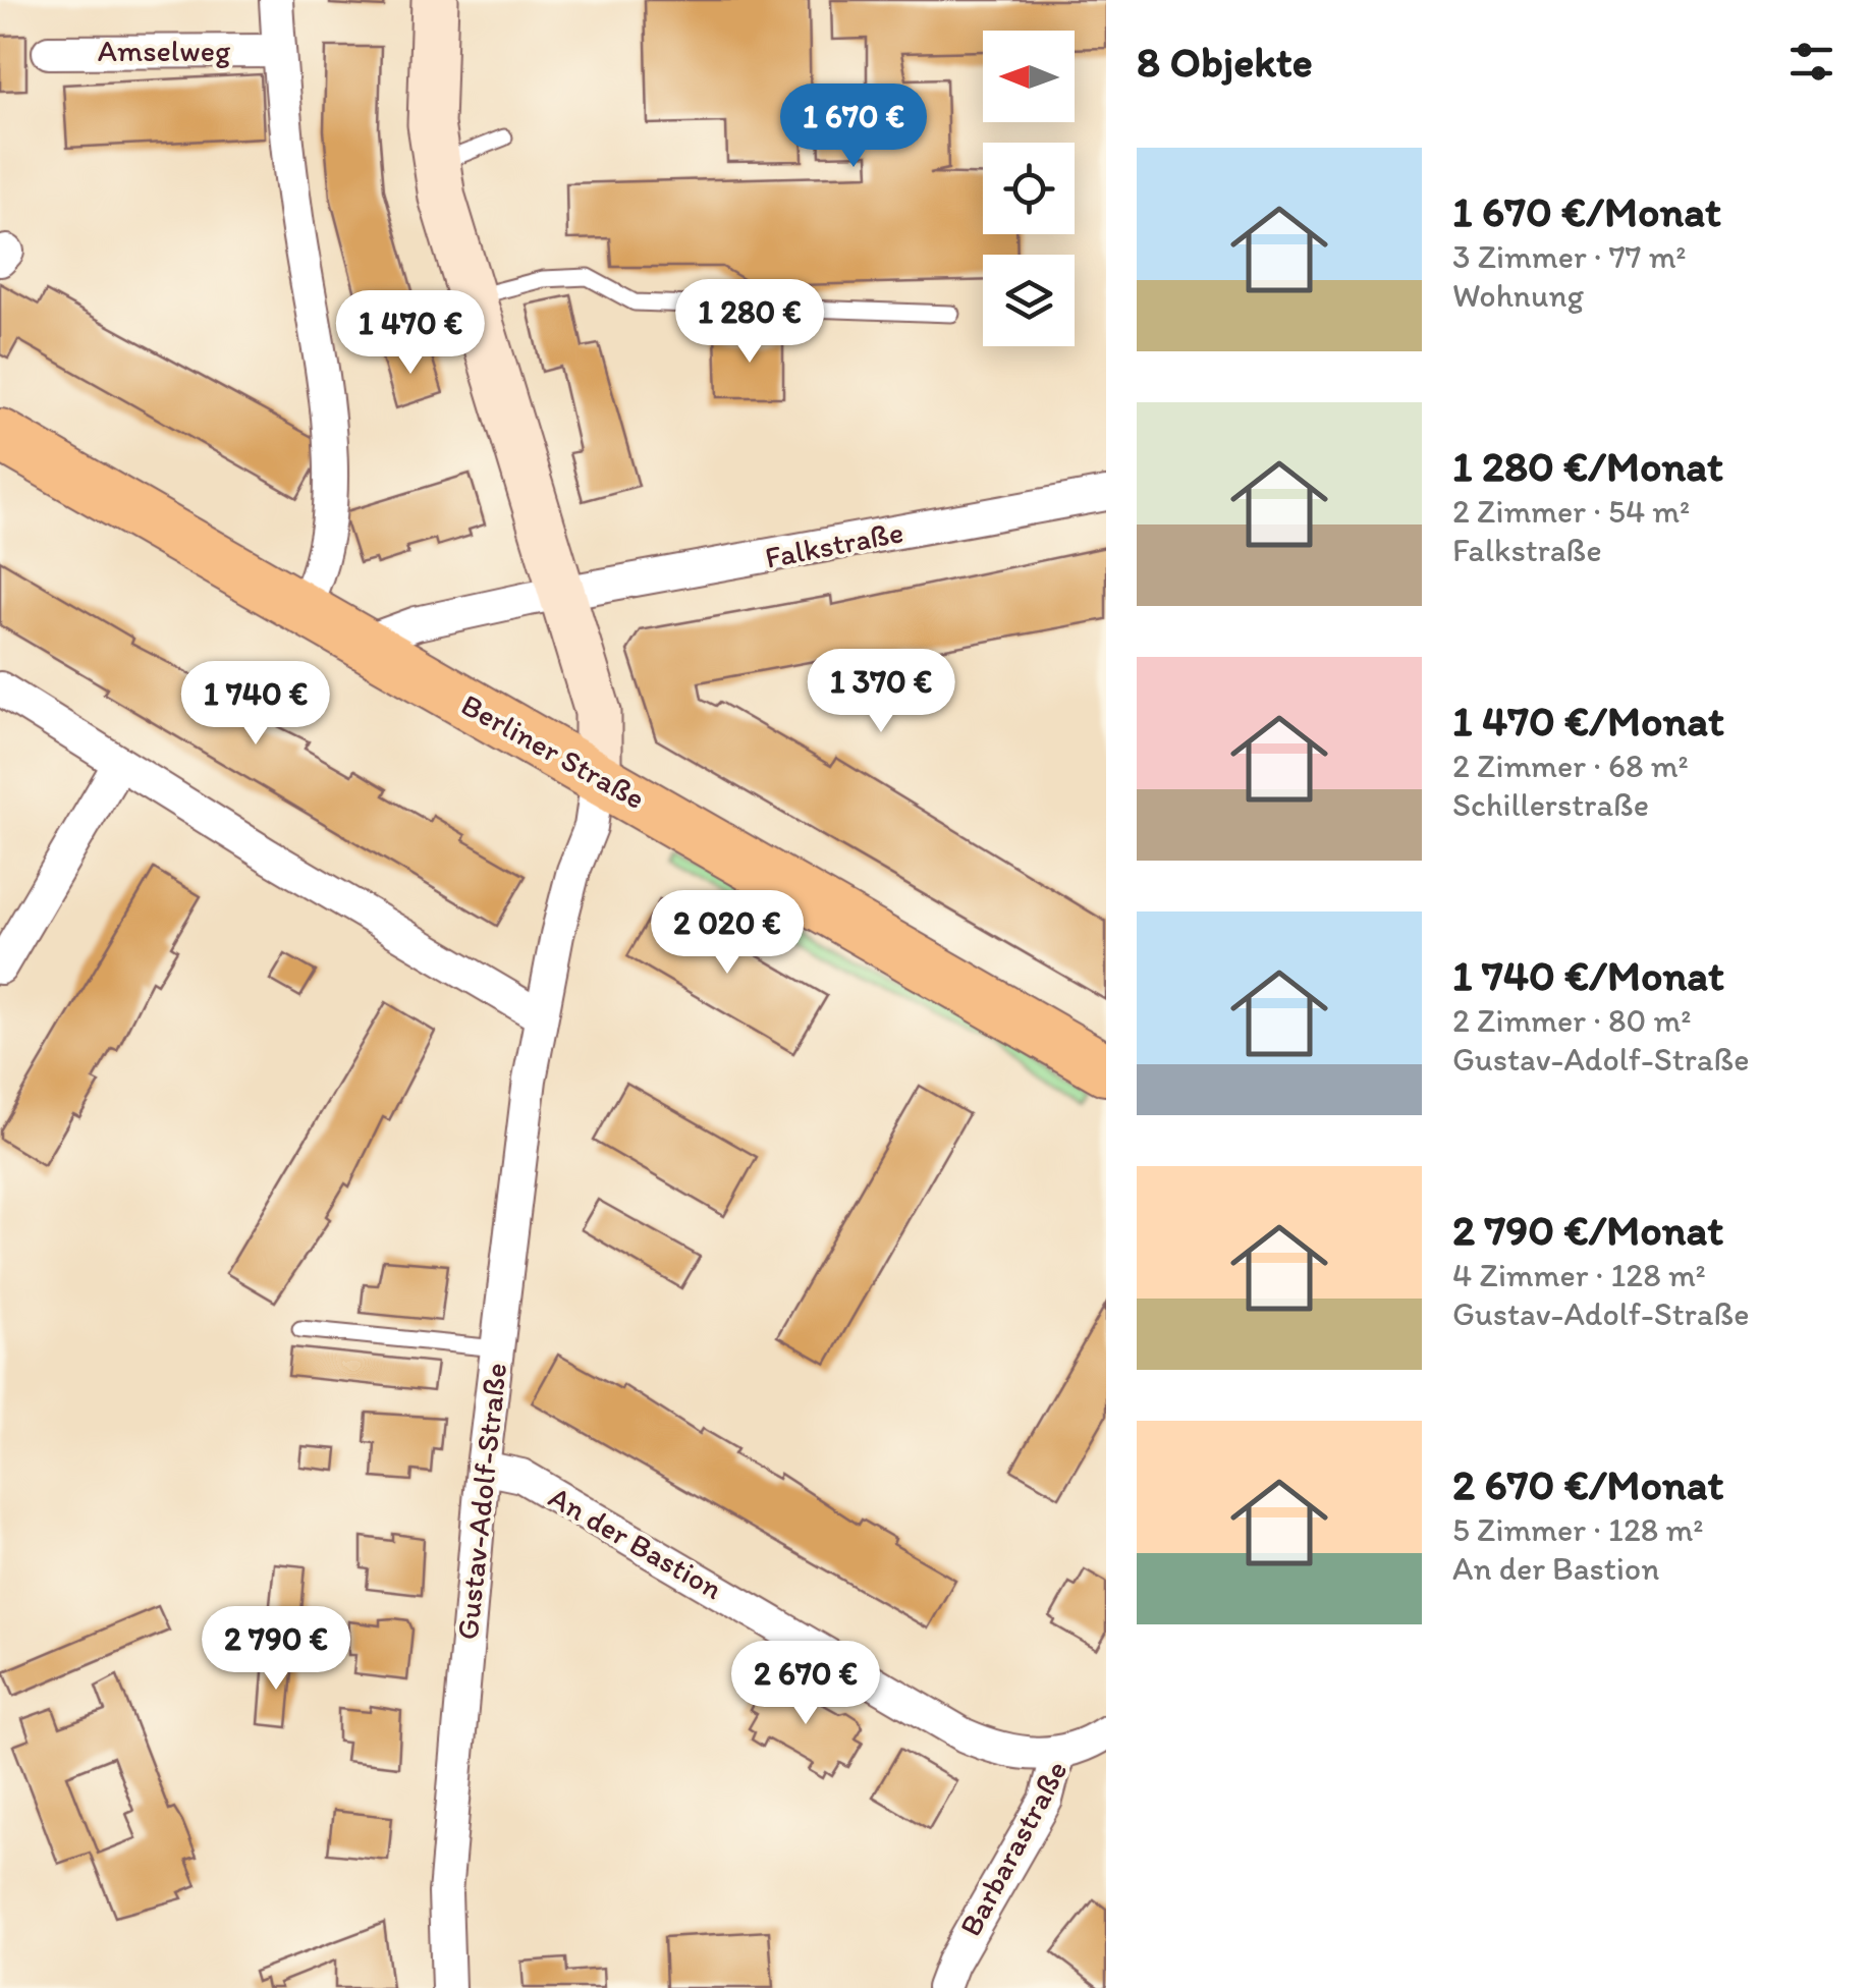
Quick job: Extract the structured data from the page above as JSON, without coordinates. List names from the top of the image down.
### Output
{
  "streets": {
    "main road": ["Berliner Straße"],
    "street": [
      "Amselweg",
      "Falkstraße",
      "Gustav-Adolf-Straße",
      "An der Bastion",
      "Barbarastraße"
    ]
  },
  "crossings": [
    ["Falkstraße", "Berliner Straße"],
    ["Berliner Straße", "Gustav-Adolf-Straße"],
    ["Gustav-Adolf-Straße", "An der Bastion"],
    ["An der Bastion", "Barbarastraße"]
  ],
  "north": "left",
  "page": {
    "heading": "8 Objekte",
    "price": [
      "1 670 €",
      "1 280 €",
      "1 470 €",
      "1 370 €",
      "1 740 €",
      "2 020 €",
      "2 790 €",
      "2 670 €"
    ],
    "list": [
      {
        "name": "1 670 €/Monat",
        "note": "3 Zimmer · 77 m² · Wohnung"
      },
      {
        "name": "1 280 €/Monat",
        "note": "2 Zimmer · 54 m² · Falkstraße"
      },
      {
        "name": "1 470 €/Monat",
        "note": "2 Zimmer · 68 m² · Schillerstraße"
      },
      {
        "name": "1 740 €/Monat",
        "note": "2 Zimmer · 80 m² · Gustav-Adolf-Straße"
      },
      {
        "name": "2 790 €/Monat",
        "note": "4 Zimmer · 128 m² · Gustav-Adolf-Straße"
      },
      {
        "name": "2 670 €/Monat",
        "note": "5 Zimmer · 128 m² · An der Bastion"
      }
    ]
  }
}
